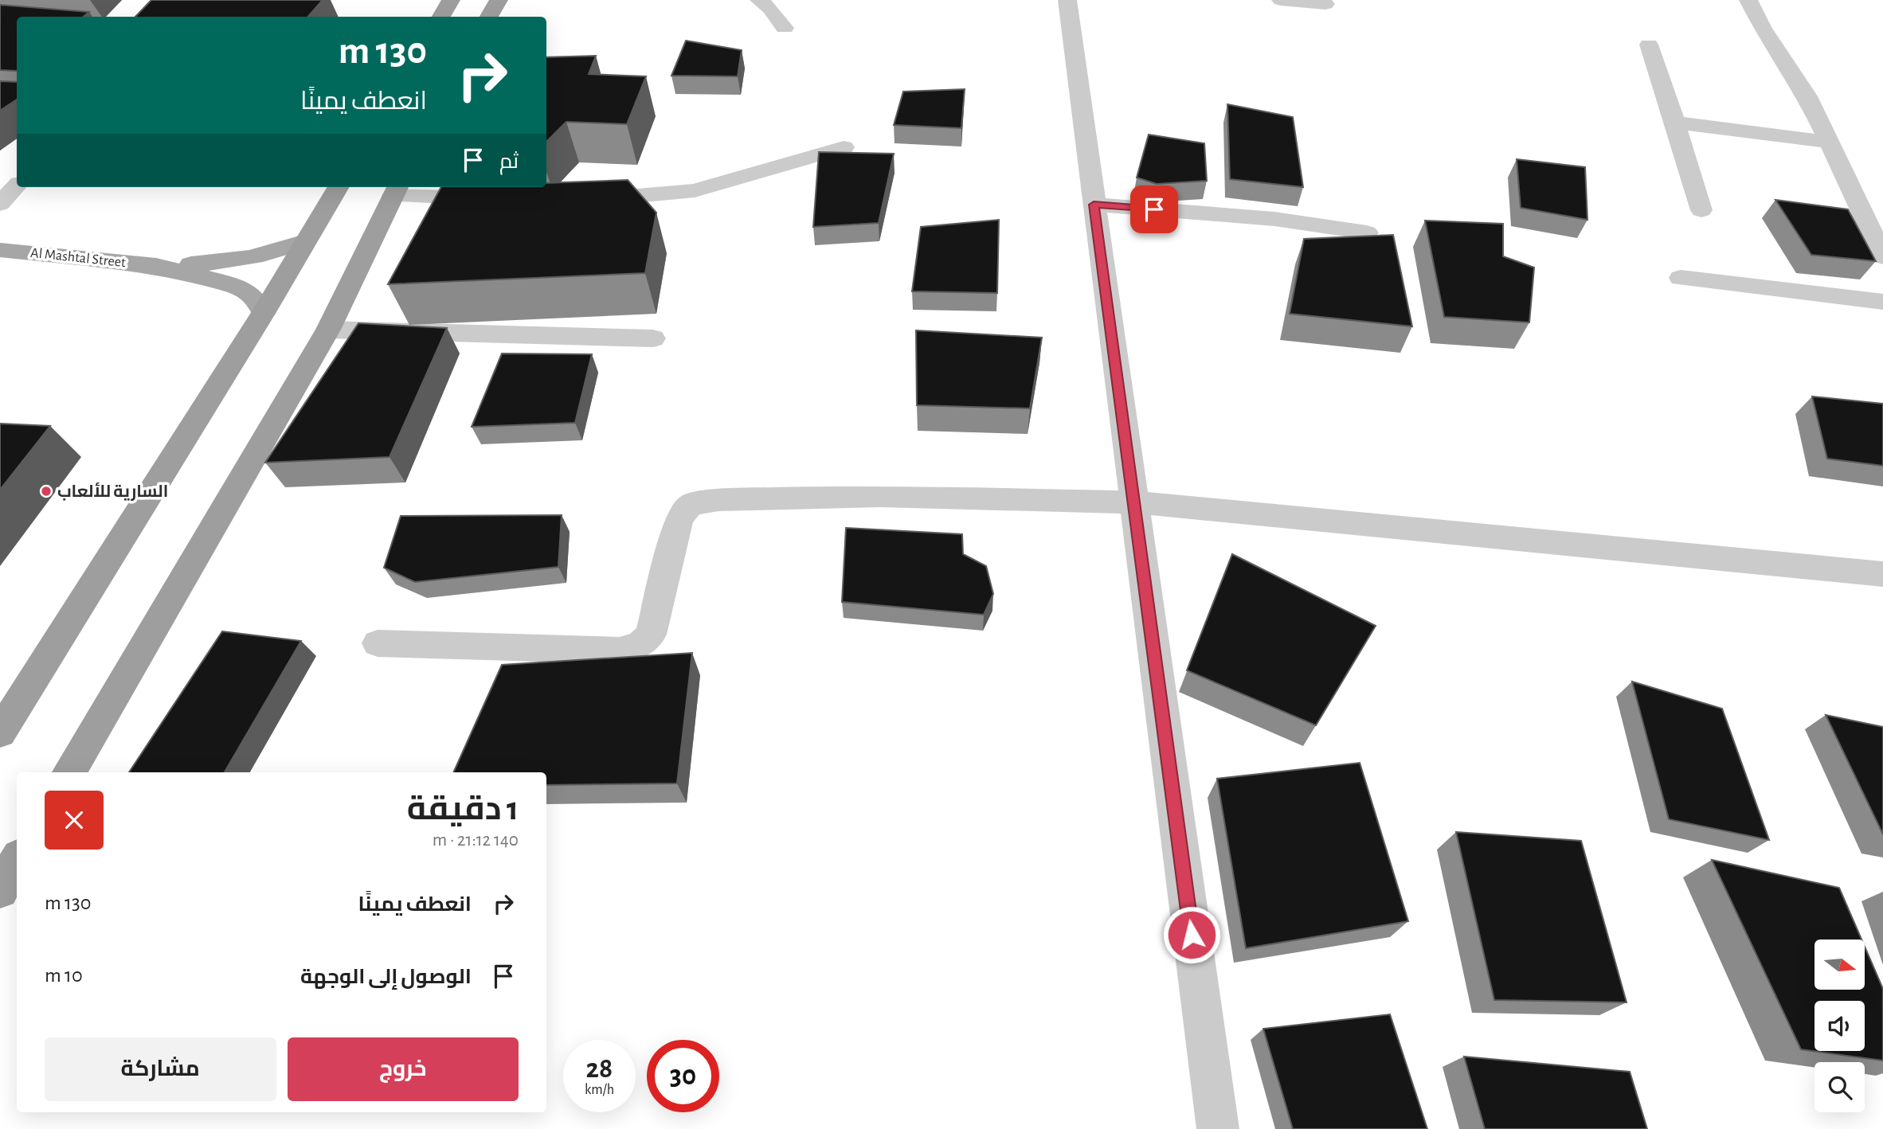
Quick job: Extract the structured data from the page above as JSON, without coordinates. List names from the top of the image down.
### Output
{
  "streets": {
    "main road": ["Al Mashtal Street"]
  },
  "places": ["السارية للألعاب"],
  "north": "right",
  "page": {
    "turn": ["130 m", "انعطف يمينًا"],
    "then": "ثم",
    "heading": ["1 دقيقة", "140 m · 21:12"],
    "list": [
      {
        "name": "انعطف يمينًا",
        "value": "130 m"
      },
      {
        "name": "الوصول إلى الوجهة",
        "value": "10 m"
      }
    ],
    "buttons": ["خروج", "مشاركة"],
    "speed": "28 km/h",
    "limit": "30"
  }
}
